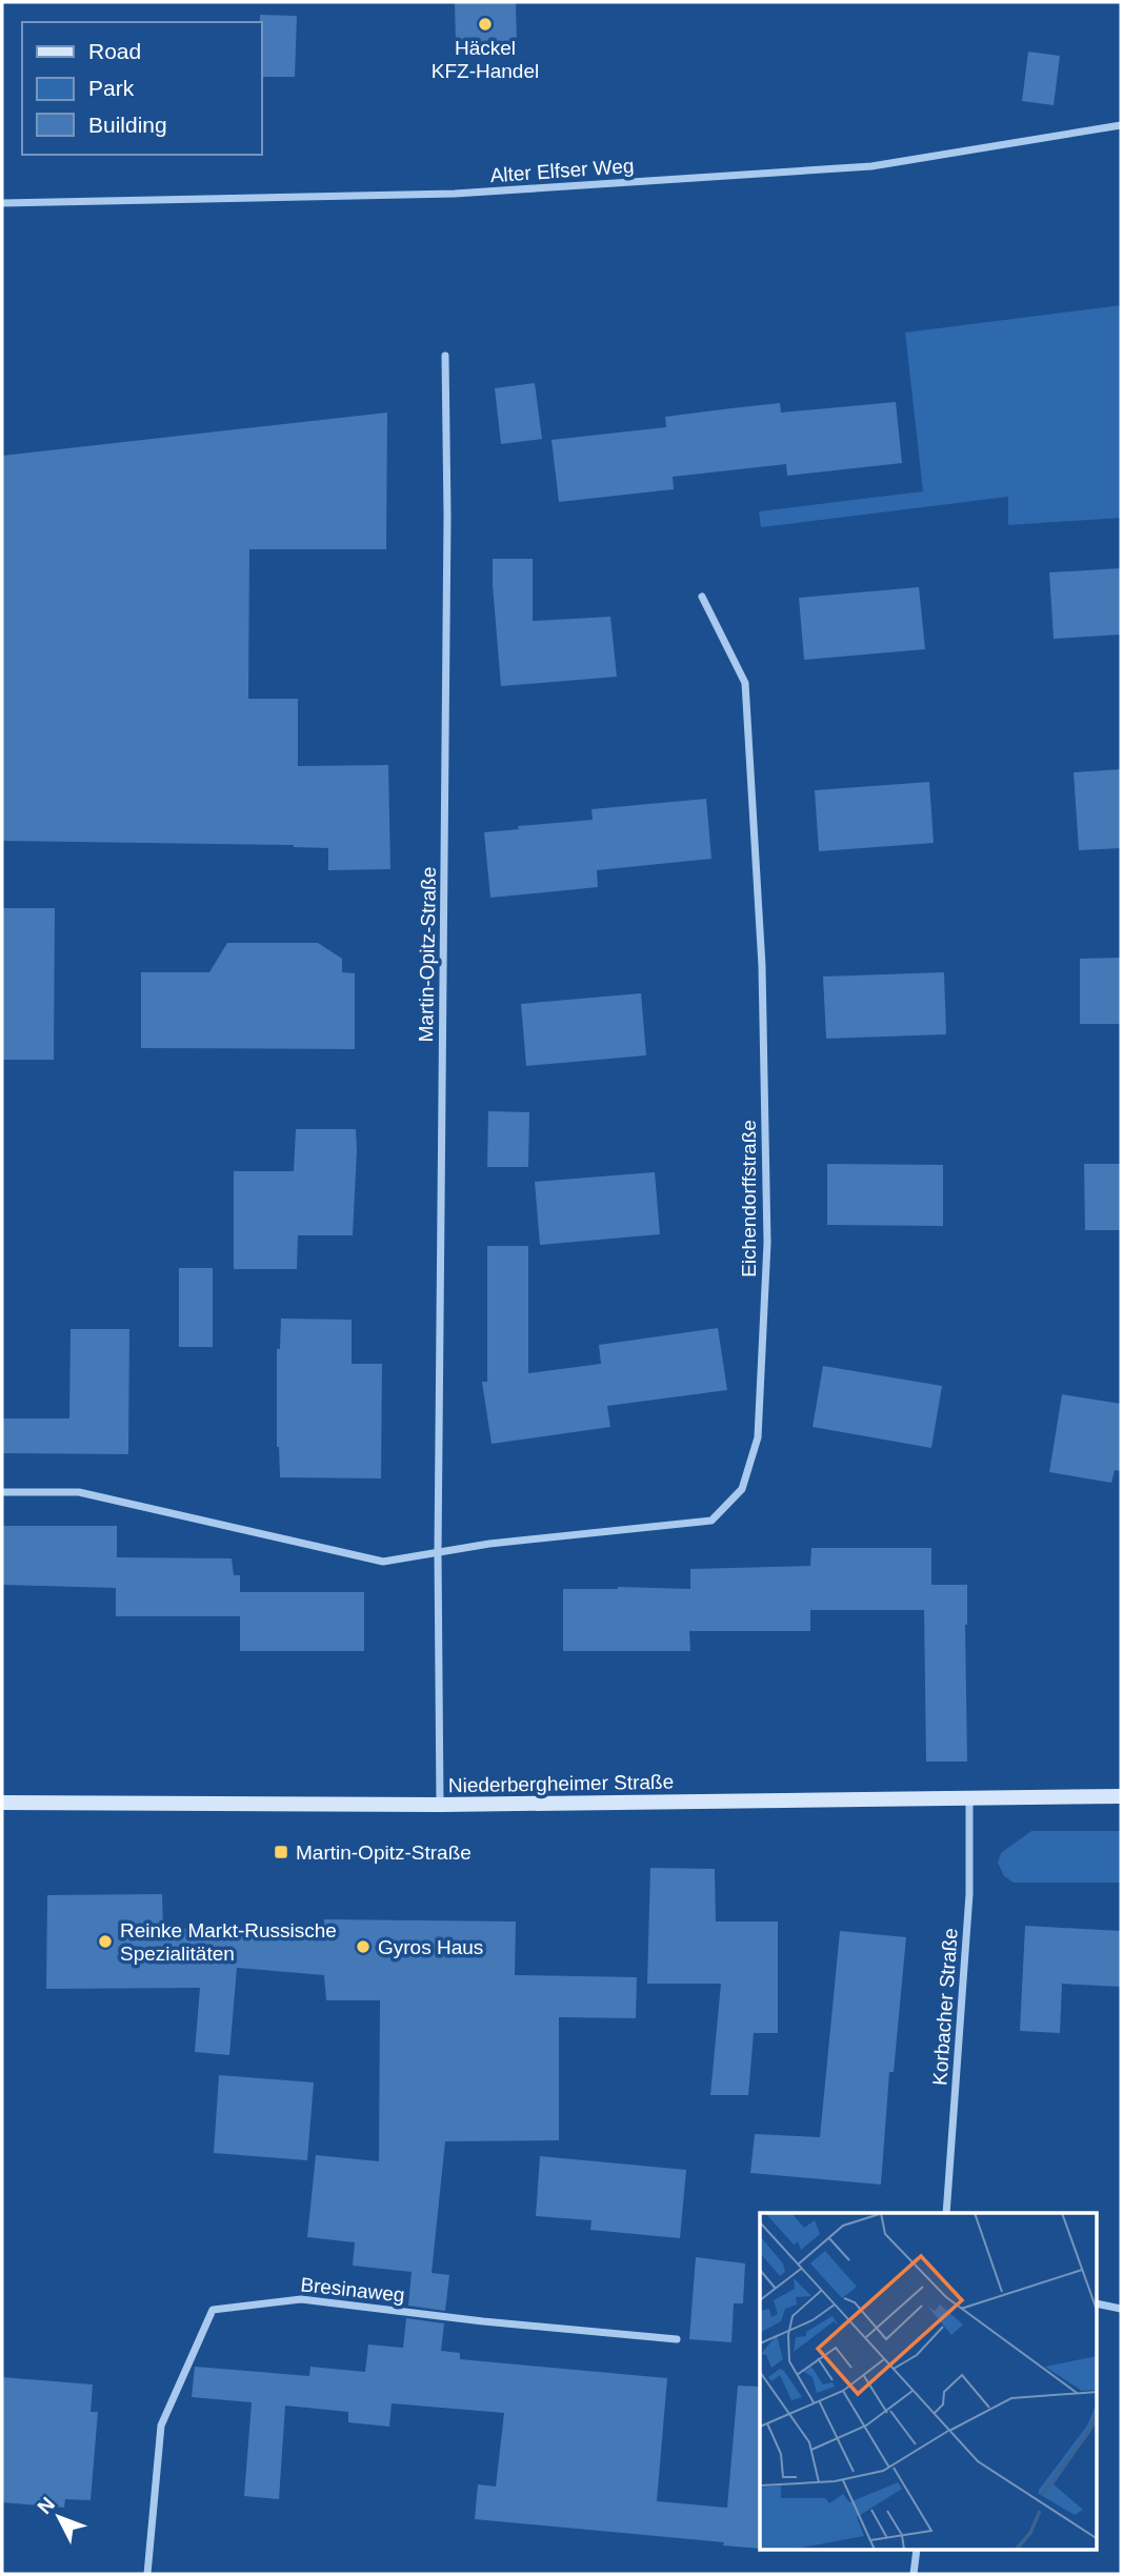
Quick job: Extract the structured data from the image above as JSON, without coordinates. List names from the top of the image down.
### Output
{
  "streets": {
    "main road": ["Niederbergheimer Straße"],
    "street": [
      "Alter Elfser Weg",
      "Martin-Opitz-Straße",
      "Eichendorffstraße",
      "Korbacher Straße",
      "Bresinaweg"
    ]
  },
  "crossings": [
    ["Martin-Opitz-Straße", "Eichendorffstraße"],
    ["Martin-Opitz-Straße", "Niederbergheimer Straße"],
    ["Niederbergheimer Straße", "Korbacher Straße"]
  ],
  "places": {
    "other": ["Häckel KFZ-Handel", "Reinke Markt-Russische Spezialitäten", "Gyros Haus"],
    "transit": ["Martin-Opitz-Straße"]
  },
  "legend": ["Road", "Park", "Building"],
  "north": "top left"
}
